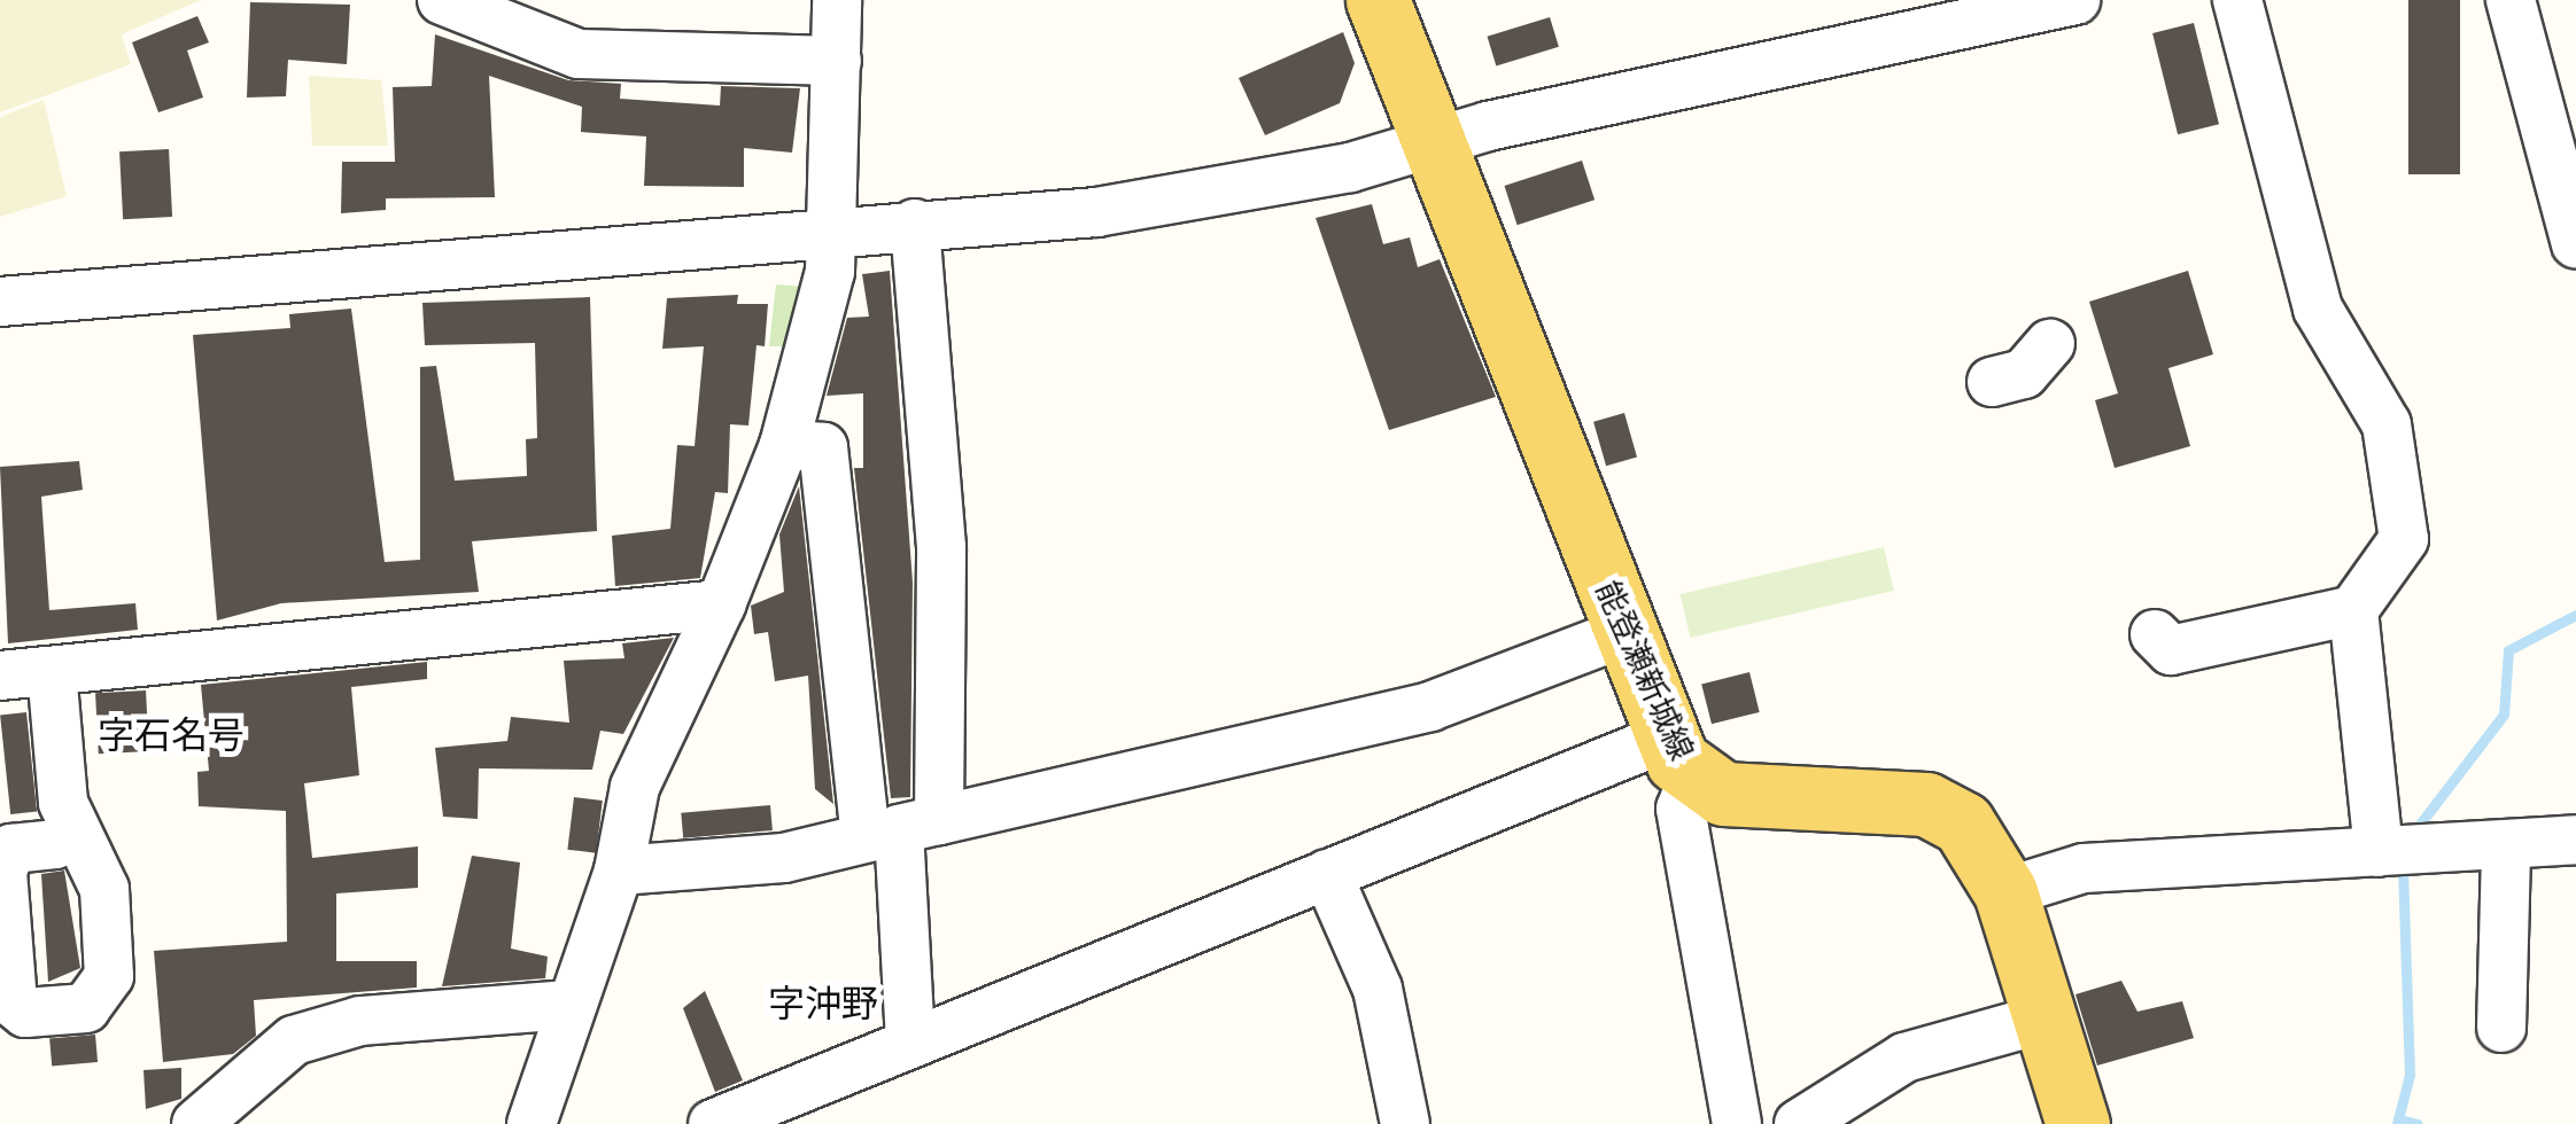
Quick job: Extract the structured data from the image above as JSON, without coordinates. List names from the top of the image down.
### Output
{
  "streets": {
    "main road": ["能登瀬新城線"]
  },
  "districts": ["字石名号", "字沖野"]
}
